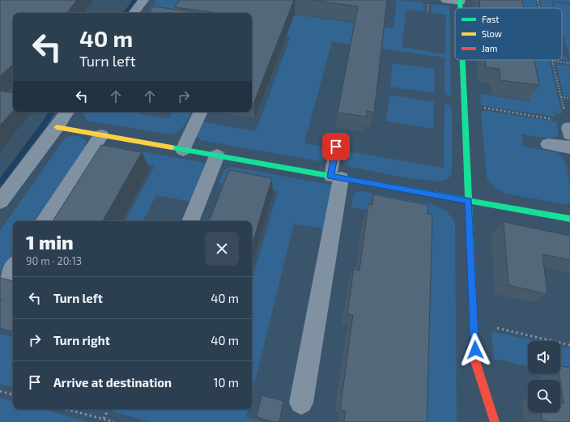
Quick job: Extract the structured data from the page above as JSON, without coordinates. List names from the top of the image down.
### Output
{
  "legend": ["Fast", "Slow", "Jam"],
  "page": {
    "turn": ["40 m", "Turn left"],
    "heading": ["1 min", "90 m · 20:13"],
    "list": [
      {
        "name": "Turn left",
        "value": "40 m"
      },
      {
        "name": "Turn right",
        "value": "40 m"
      },
      {
        "name": "Arrive at destination",
        "value": "10 m"
      }
    ]
  }
}
